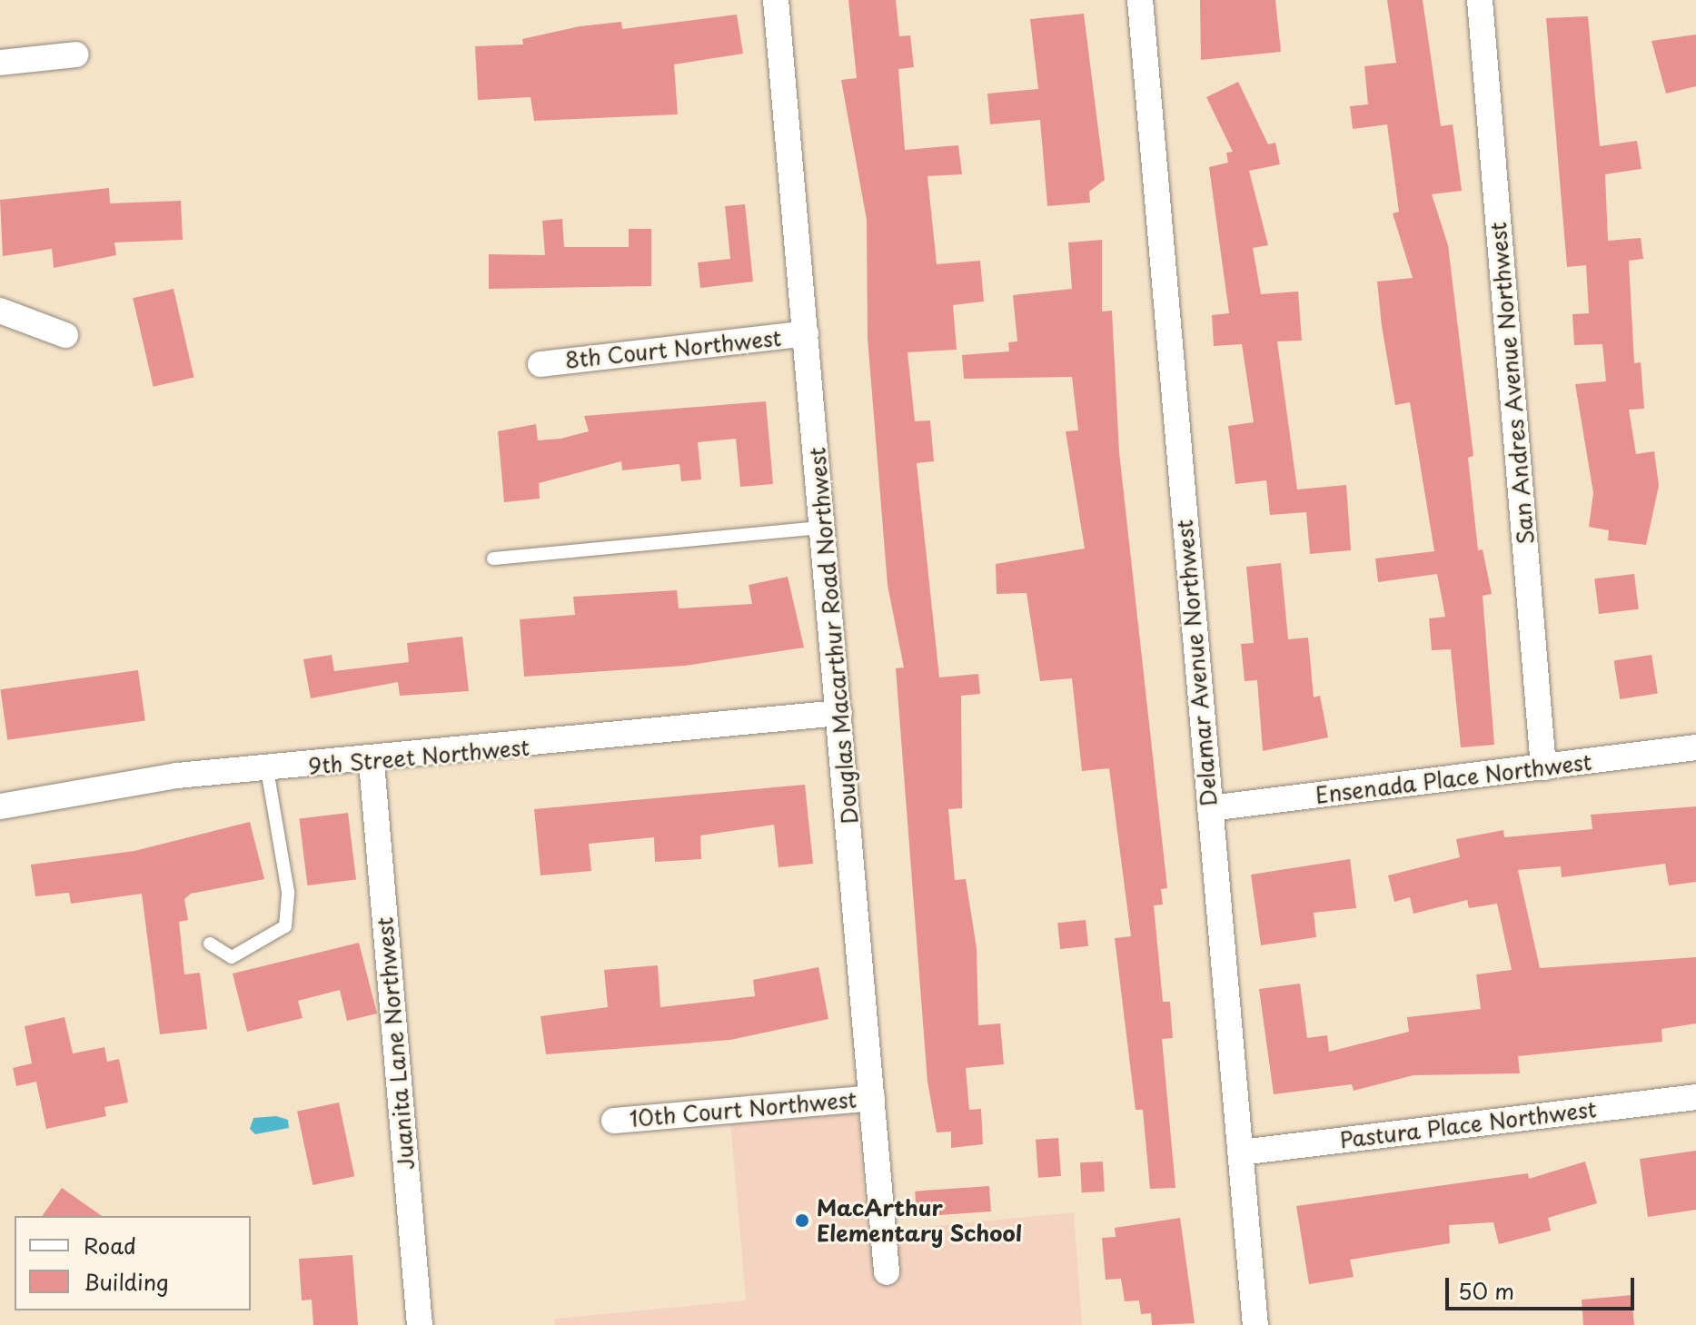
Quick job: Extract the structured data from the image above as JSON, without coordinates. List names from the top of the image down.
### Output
{
  "streets": {
    "street": [
      "8th Court Northwest",
      "San Andres Avenue Northwest",
      "Douglas Macarthur Road Northwest",
      "Delamar Avenue Northwest",
      "9th Street Northwest",
      "Ensenada Place Northwest",
      "Juanita Lane Northwest",
      "10th Court Northwest",
      "Pastura Place Northwest"
    ]
  },
  "crossings": [
    ["8th Court Northwest", "Douglas Macarthur Road Northwest"],
    ["San Andres Avenue Northwest", "Ensenada Place Northwest"],
    ["Douglas Macarthur Road Northwest", "9th Street Northwest"],
    ["Douglas Macarthur Road Northwest", "10th Court Northwest"],
    ["Delamar Avenue Northwest", "Ensenada Place Northwest"],
    ["Delamar Avenue Northwest", "Pastura Place Northwest"],
    ["9th Street Northwest", "Juanita Lane Northwest"]
  ],
  "places": ["MacArthur Elementary School"],
  "legend": ["Road", "Building"],
  "scale_bar": "50 m"
}
